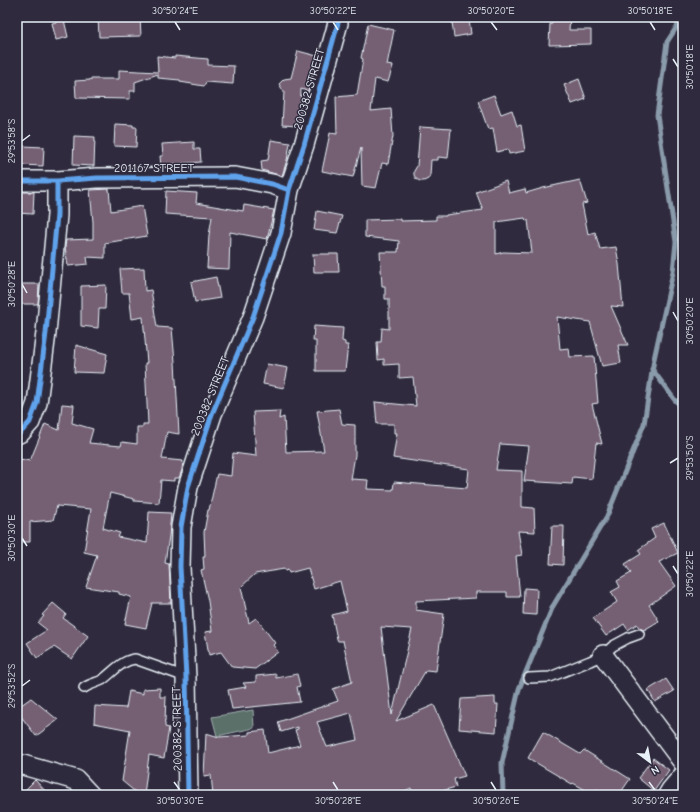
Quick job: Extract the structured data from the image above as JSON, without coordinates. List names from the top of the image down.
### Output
{
  "streets": {
    "street": ["200382 STREET", "201167 STREET"]
  },
  "crossings": [
    ["200382 STREET", "201167 STREET"]
  ],
  "north": "bottom right",
  "coordinates": [
    "30°50'24\"E",
    "30°50'22\"E",
    "30°50'20\"E",
    "30°50'18\"E",
    "29°53'58\"S",
    "30°50'28\"E",
    "29°53'50\"S",
    "30°50'30\"E",
    "29°53'52\"S",
    "30°50'26\"E"
  ]
}
